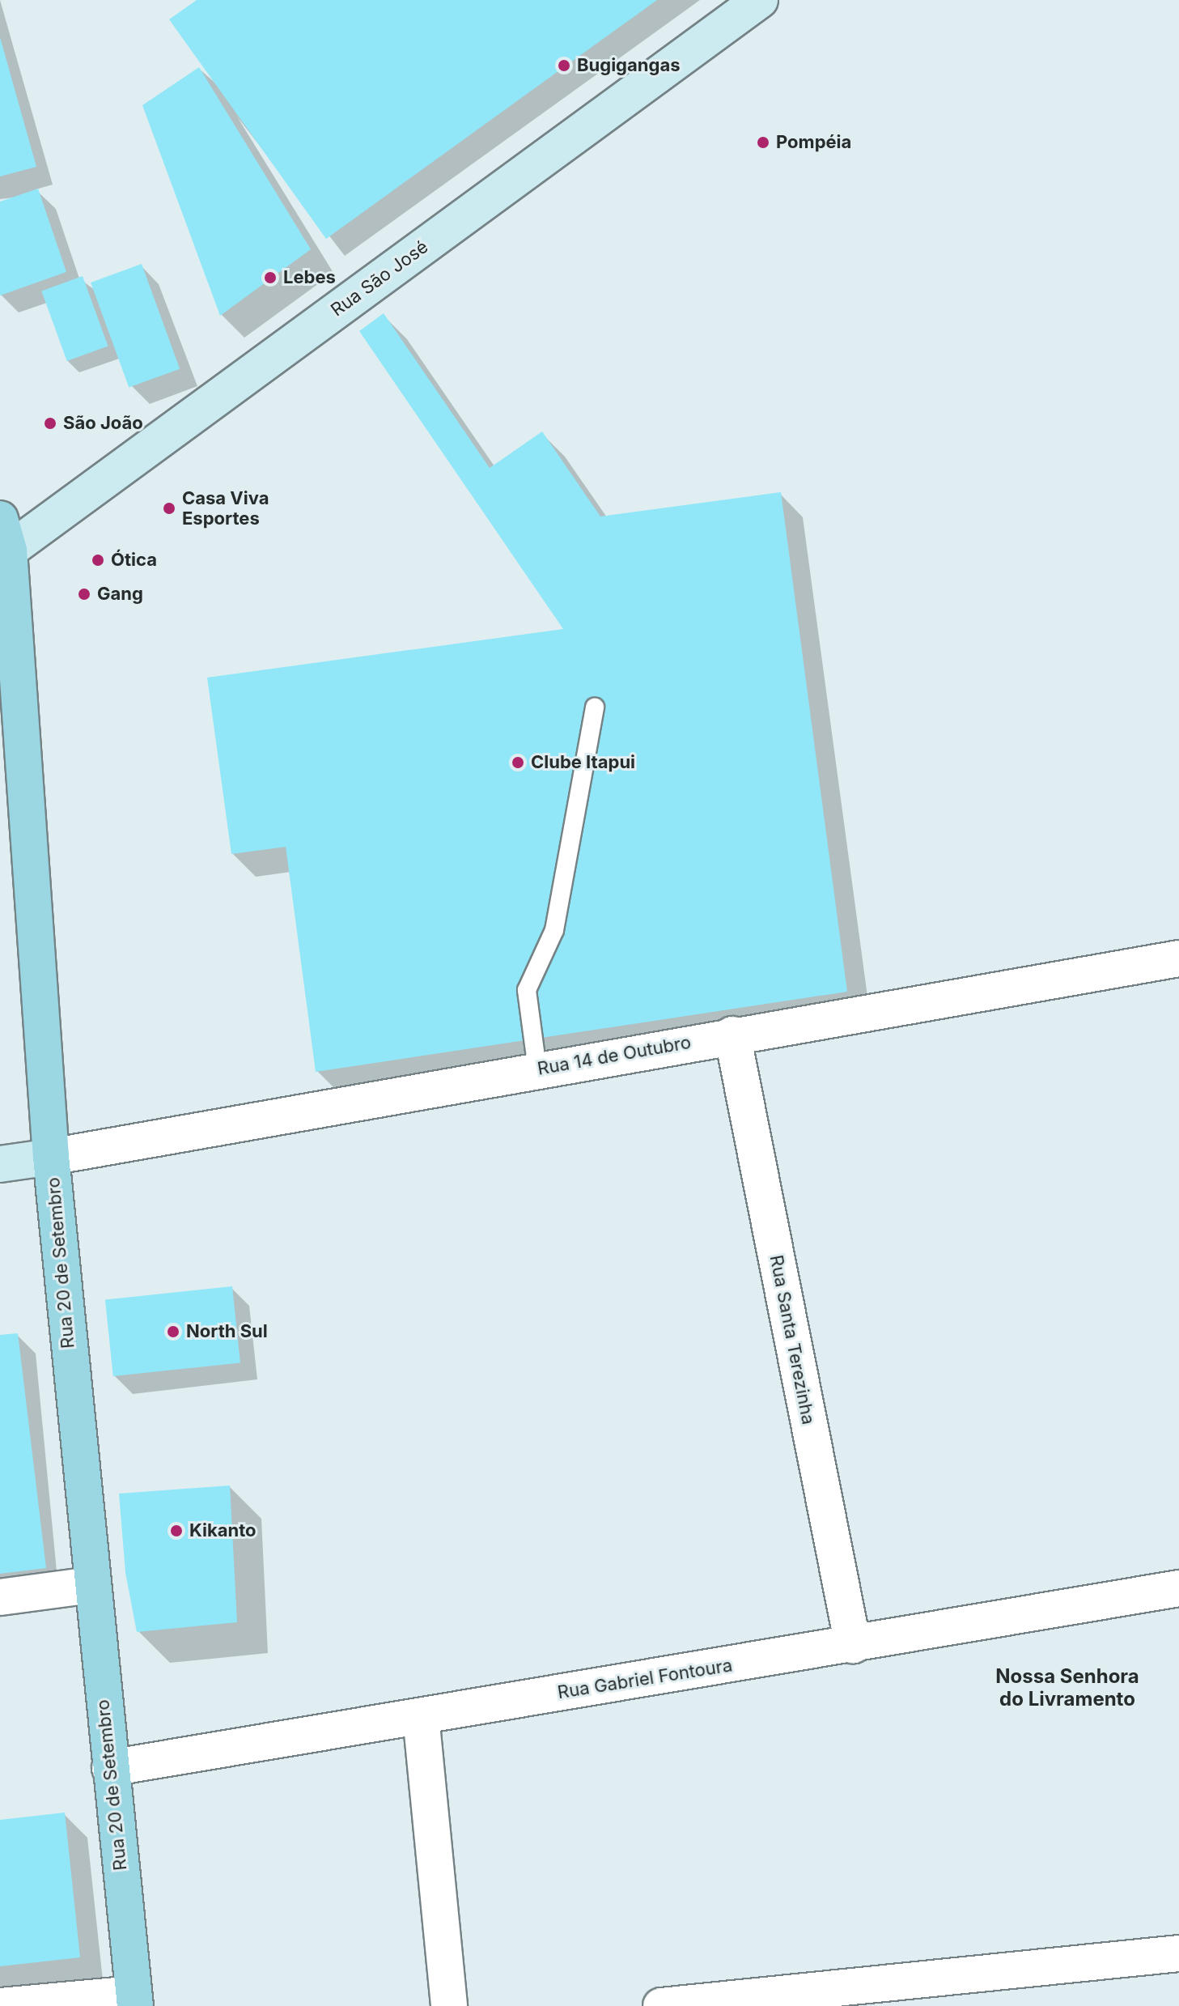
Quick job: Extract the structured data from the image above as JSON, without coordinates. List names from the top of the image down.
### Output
{
  "streets": {
    "main road": ["Rua 20 de Setembro"],
    "street": [
      "Rua São José",
      "Rua 14 de Outubro",
      "Rua Santa Terezinha",
      "Rua Gabriel Fontoura"
    ]
  },
  "crossings": [
    ["Rua São José", "Rua 20 de Setembro"],
    ["Rua 14 de Outubro", "Rua 20 de Setembro"],
    ["Rua 14 de Outubro", "Rua Santa Terezinha"],
    ["Rua 20 de Setembro", "Rua Gabriel Fontoura"],
    ["Rua Santa Terezinha", "Rua Gabriel Fontoura"]
  ],
  "districts": ["Nossa Senhora do Livramento"],
  "places": [
    "Bugigangas",
    "Pompéia",
    "Lebes",
    "São João",
    "Casa Viva Esportes",
    "Ótica",
    "Gang",
    "Clube Itapui",
    "North Sul",
    "Kikanto"
  ]
}
